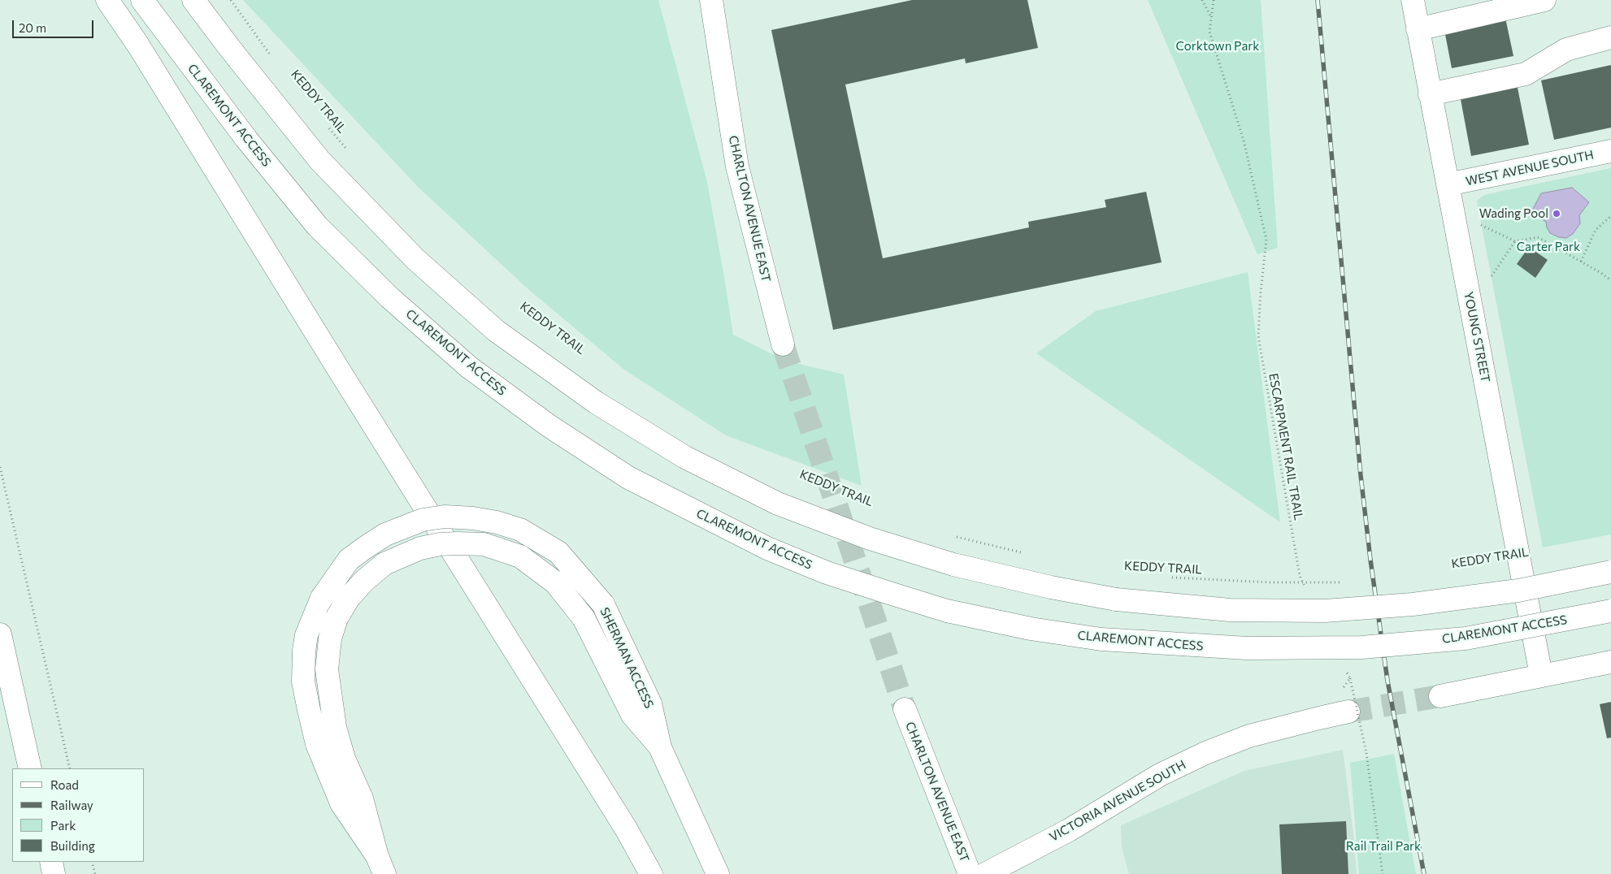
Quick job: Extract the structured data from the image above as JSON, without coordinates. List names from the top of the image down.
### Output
{
  "streets": {
    "main road": [
      "CLAREMONT ACCESS",
      "WEST AVENUE SOUTH",
      "CHARLTON AVENUE EAST",
      "YOUNG STREET",
      "SHERMAN ACCESS",
      "VICTORIA AVENUE SOUTH"
    ],
    "path": ["KEDDY TRAIL", "ESCARPMENT RAIL TRAIL"]
  },
  "crossings": [
    ["WEST AVENUE SOUTH", "YOUNG STREET"]
  ],
  "parks": ["Corktown Park", "Carter Park", "Rail Trail Park"],
  "places": ["Wading Pool"],
  "legend": [
    "Road",
    "Railway",
    "Park",
    "Building"
  ],
  "scale_bar": "20 m"
}
